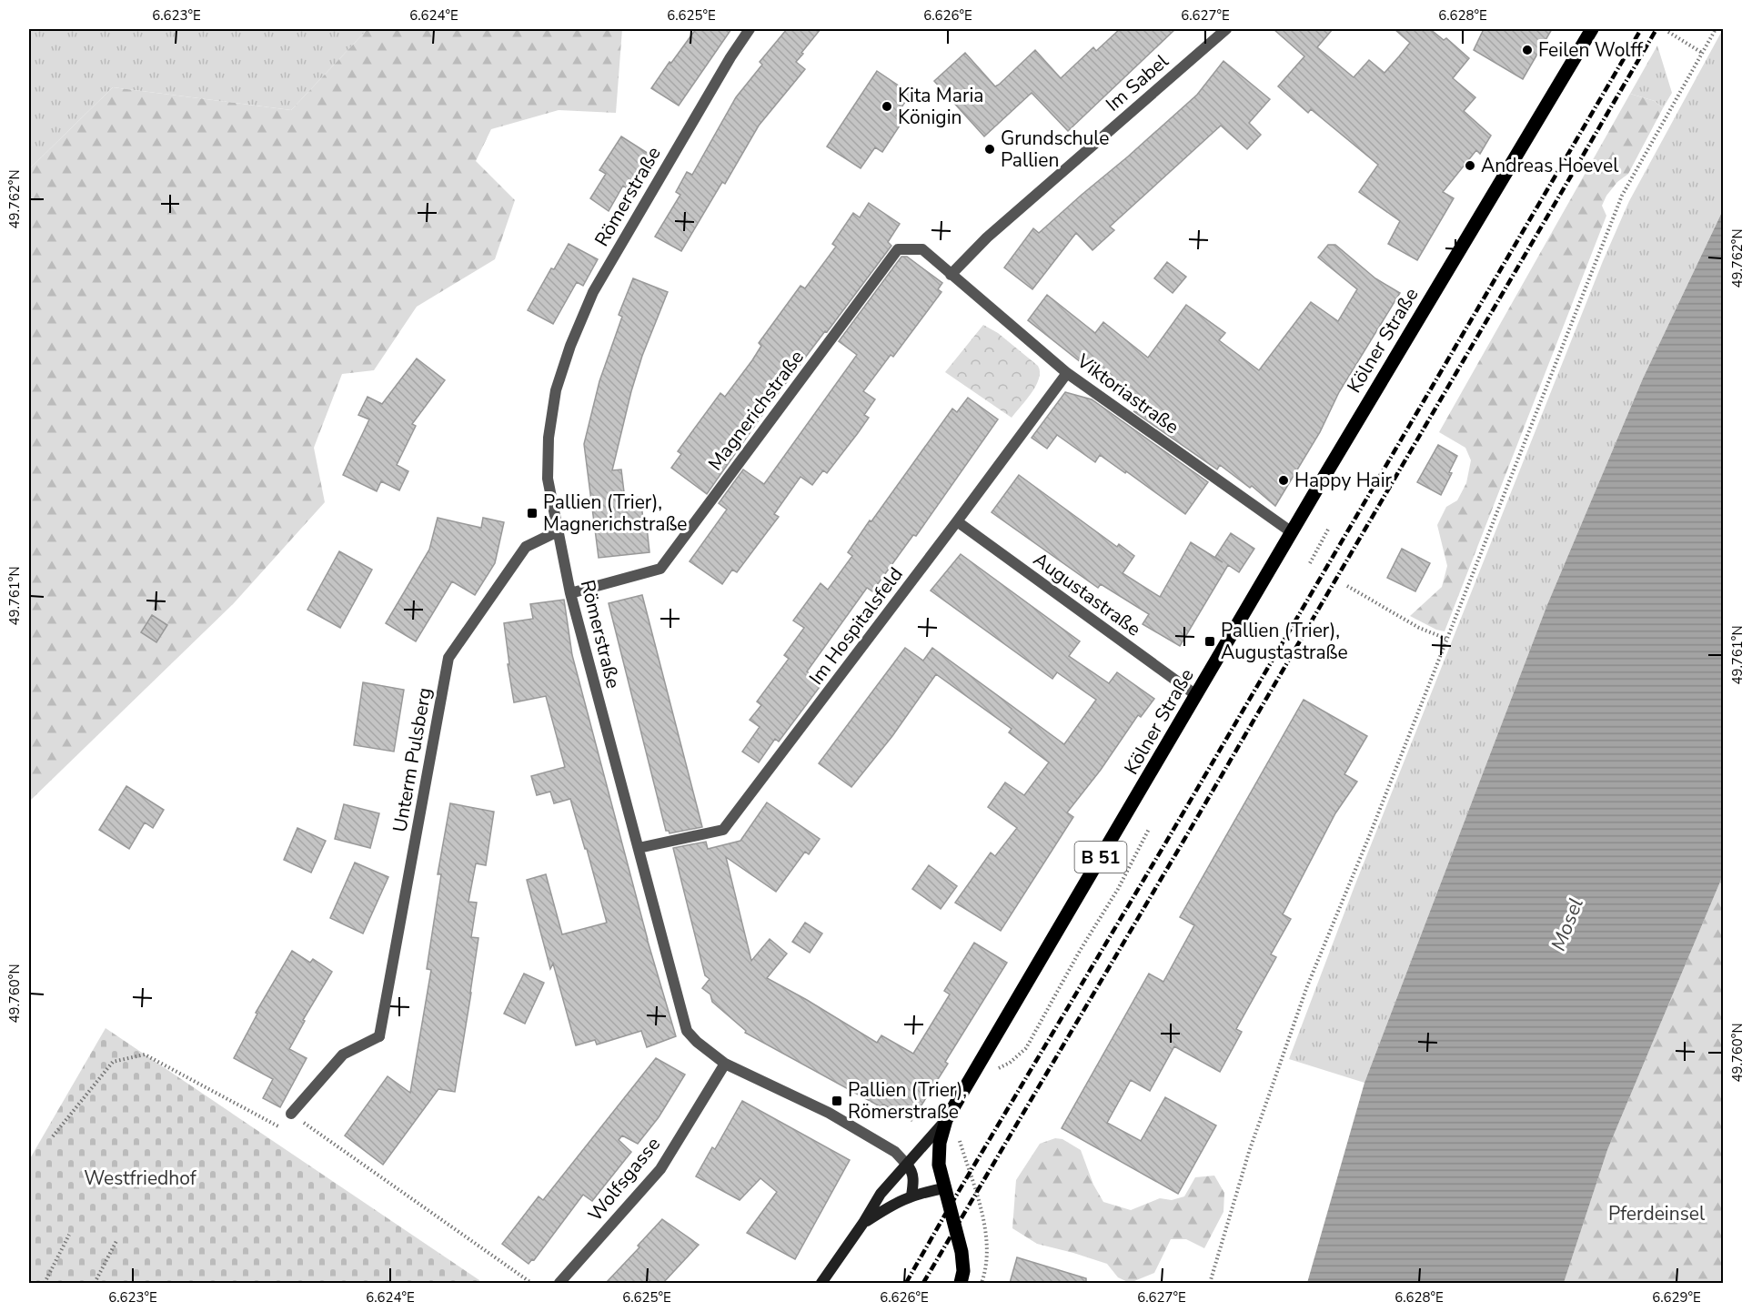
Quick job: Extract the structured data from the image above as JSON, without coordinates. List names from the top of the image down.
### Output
{
  "streets": {
    "main road": ["Kölner Straße", "B 51"],
    "street": [
      "Im Sabel",
      "Römerstraße",
      "Viktoriastraße",
      "Magnerichstraße",
      "Augustastraße",
      "Im Hospitalsfeld",
      "Unterm Pulsberg",
      "Wolfsgasse"
    ]
  },
  "crossings": [
    ["Im Sabel", "Viktoriastraße"],
    ["Im Sabel", "Magnerichstraße"],
    ["Römerstraße", "Magnerichstraße"],
    ["Römerstraße", "Im Hospitalsfeld"],
    ["Römerstraße", "Unterm Pulsberg"],
    ["Römerstraße", "Wolfsgasse"],
    ["Kölner Straße", "Viktoriastraße"],
    ["Kölner Straße", "Augustastraße"],
    ["Kölner Straße", "B 51"],
    ["Viktoriastraße", "Magnerichstraße"],
    ["Viktoriastraße", "Im Hospitalsfeld"],
    ["Augustastraße", "Im Hospitalsfeld"]
  ],
  "water": ["Mosel"],
  "parks": ["Westfriedhof", "Pferdeinsel"],
  "places": {
    "other": [
      "Feilen Wolff",
      "Kita Maria Königin",
      "Grundschule Pallien",
      "Andreas Hoevel",
      "Happy Hair"
    ],
    "transit": ["Pallien (Trier), Magnerichstraße", "Pallien (Trier), Augustastraße", "Pallien (Trier), Römerstraße"]
  },
  "coordinates": [
    "6.623°E",
    "6.624°E",
    "6.625°E",
    "6.626°E",
    "6.627°E",
    "6.628°E",
    "49.762°N",
    "49.761°N",
    "49.760°N",
    "6.629°E"
  ]
}
